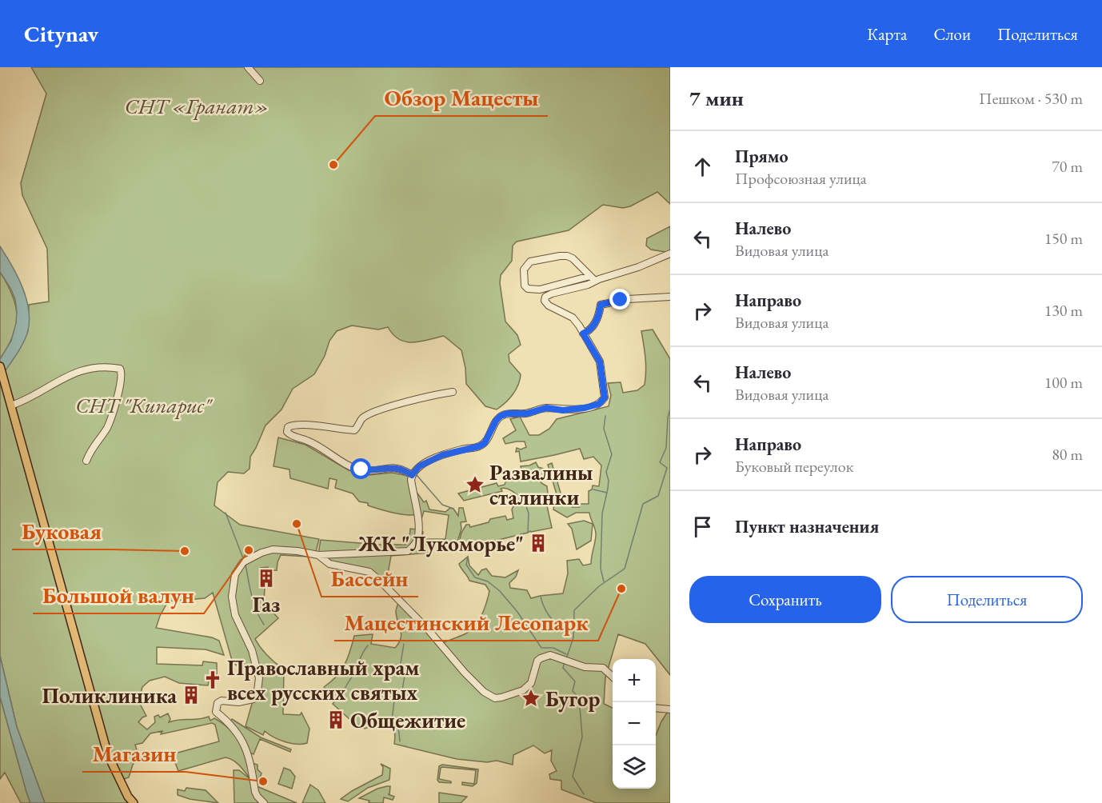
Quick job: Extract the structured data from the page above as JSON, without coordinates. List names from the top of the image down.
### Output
{
  "parks": ["СНТ «Гранат»", "СНТ \"Кипарис\""],
  "places": {
    "other": [
      "Обзор Мацесты",
      "Бассейн",
      "Большой валун",
      "Буковая",
      "Мацестинский Лесопарк",
      "Магазин"
    ],
    "place": ["Развалины сталинки", "Бугор"],
    "building": [
      "ЖК \"Лукоморье\"",
      "Газ",
      "Поликлиника",
      "Общежитие"
    ],
    "church": ["Православный храм всех русских святых"]
  },
  "page": {
    "header": "Citynav",
    "nav": ["Карта", "Слои", "Поделиться"],
    "heading": ["7 мин", "Пешком · 530 m"],
    "list": [
      ["Прямо", "Профсоюзная улица", "70 m"],
      ["Налево", "Видовая улица", "150 m"],
      ["Направо", "Видовая улица", "130 m"],
      ["Налево", "Видовая улица", "100 m"],
      ["Направо", "Буковый переулок", "80 m"],
      "Пункт назначения"
    ],
    "buttons": ["Сохранить", "Поделиться"],
    "map_buttons": ["+", "−"]
  }
}
